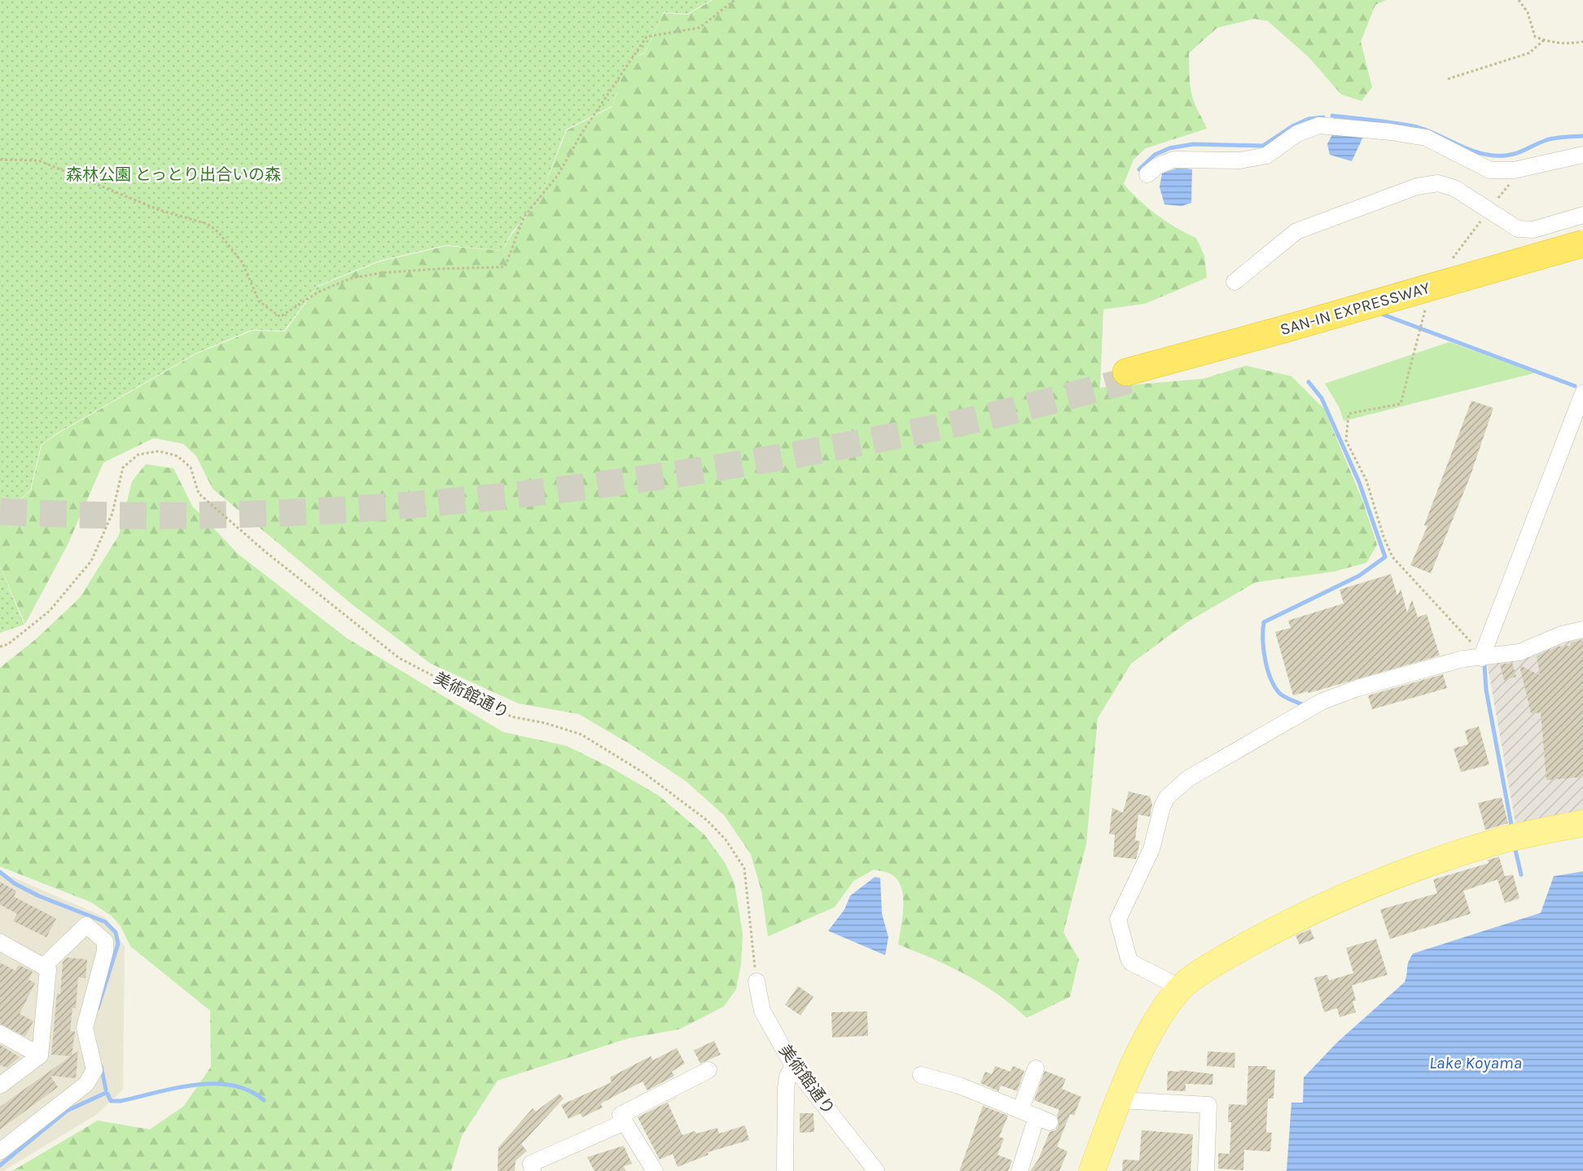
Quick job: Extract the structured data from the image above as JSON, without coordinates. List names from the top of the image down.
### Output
{
  "streets": {
    "highway": ["SAN-IN EXPRESSWAY"],
    "street": ["美術館通り"]
  },
  "water": ["Lake Koyama"],
  "parks": ["森林公園 とっとり出合いの森"]
}
